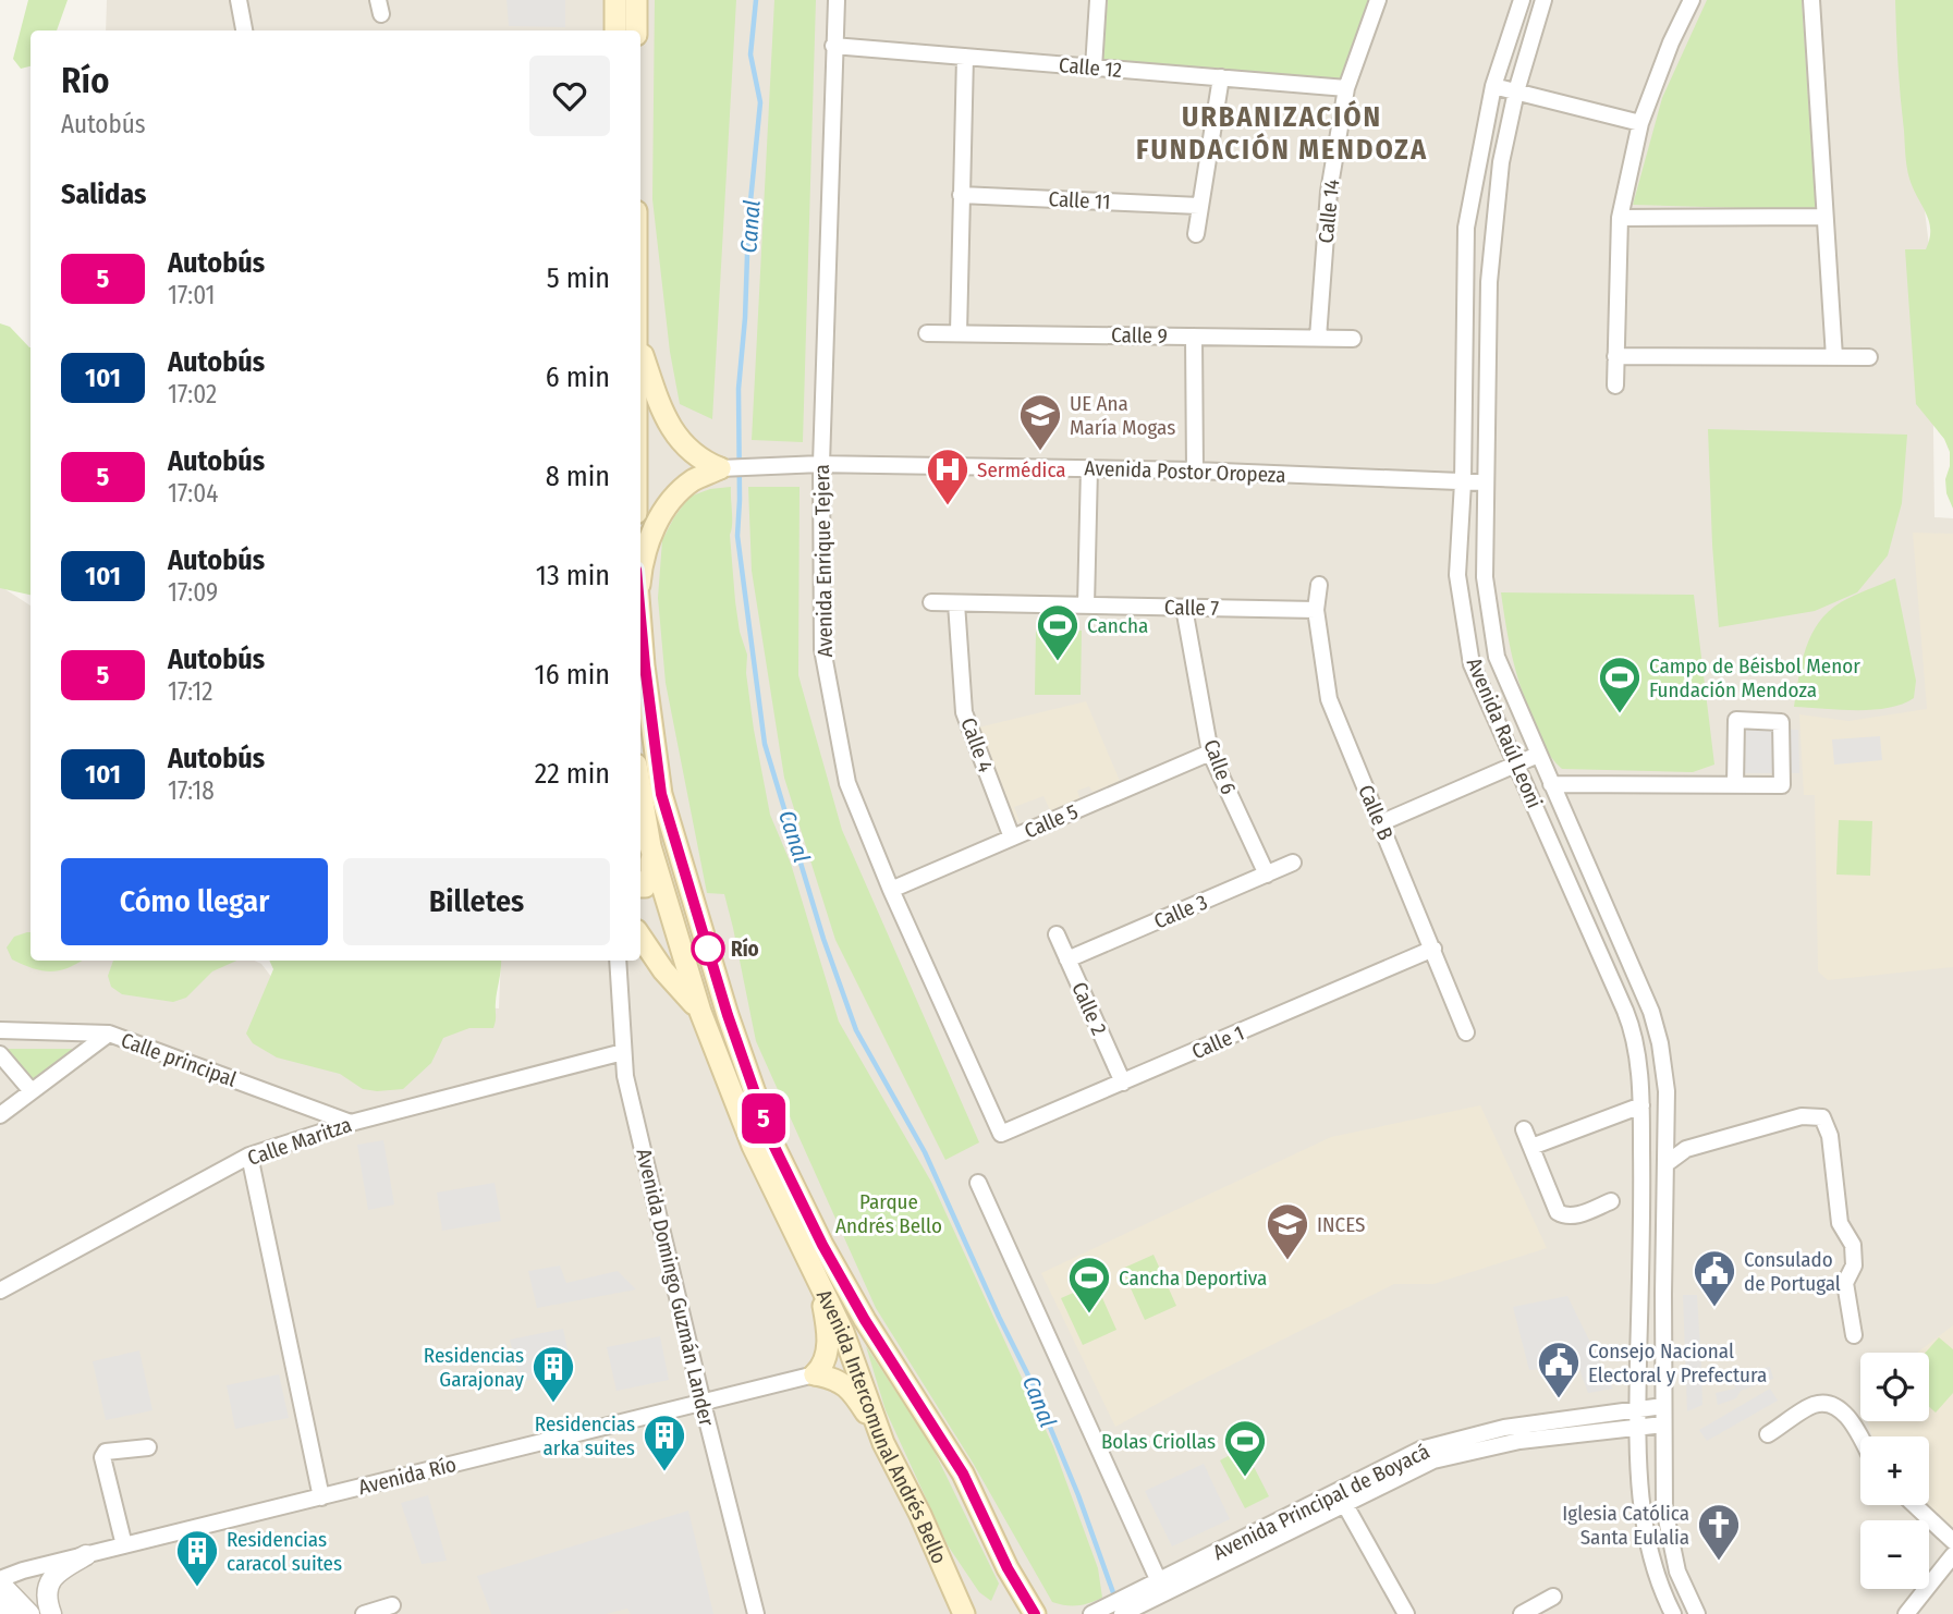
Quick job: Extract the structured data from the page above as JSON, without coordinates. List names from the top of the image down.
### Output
{
  "streets": {
    "main road": ["Avenida Intercomunal Andrés Bello"],
    "street": [
      "Calle 12",
      "Calle 11",
      "Calle 14",
      "Calle 9",
      "Avenida Postor Oropeza",
      "Avenida Enrique Tejera",
      "Calle 7",
      "Avenida Raúl Leoni",
      "Calle 4",
      "Calle 6",
      "Calle B",
      "Calle 5",
      "Calle 3",
      "Calle 2",
      "Calle 1",
      "Calle principal",
      "Calle Maritza",
      "Avenida Domingo Guzmán Lander",
      "Avenida Río",
      "Avenida Principal de Boyacá"
    ]
  },
  "crossings": [
    ["Calle 12", "Calle 14"],
    ["Calle 12", "Avenida Enrique Tejera"],
    ["Calle 14", "Calle 9"],
    ["Avenida Postor Oropeza", "Avenida Enrique Tejera"],
    ["Avenida Postor Oropeza", "Avenida Raúl Leoni"],
    ["Avenida Enrique Tejera", "Calle 5"],
    ["Avenida Enrique Tejera", "Calle 1"],
    ["Calle 7", "Calle 4"],
    ["Calle 7", "Calle 6"],
    ["Calle 7", "Calle B"],
    ["Avenida Raúl Leoni", "Avenida Principal de Boyacá"],
    ["Calle 4", "Calle 5"],
    ["Calle 6", "Calle 5"],
    ["Calle 6", "Calle 3"],
    ["Calle B", "Calle 1"],
    ["Calle 3", "Calle 2"],
    ["Calle 2", "Calle 1"],
    ["Calle principal", "Calle Maritza"],
    ["Calle Maritza", "Avenida Domingo Guzmán Lander"],
    ["Avenida Domingo Guzmán Lander", "Avenida Río"]
  ],
  "districts": ["URBANIZACIÓN FUNDACIÓN MENDOZA"],
  "water": ["Canal"],
  "parks": ["Parque Andrés Bello"],
  "places": {
    "school or university": ["UE Ana María Mogas", "INCES"],
    "hospital": ["Sermédica"],
    "sports": [
      "Cancha",
      "Campo de Béisbol Menor Fundación Mendoza",
      "Cancha Deportiva",
      "Bolas Criollas"
    ],
    "other": ["Río"],
    "public building": ["Consulado de Portugal", "Consejo Nacional Electoral y Prefectura"],
    "building": ["Residencias Garajonay", "Residencias arka suites", "Residencias caracol suites"],
    "church": ["Iglesia Católica Santa Eulalia"]
  },
  "lines": ["bus line 5"],
  "page": {
    "on_map": "5",
    "heading": [
      ["Río", "Autobús"],
      "Salidas"
    ],
    "list": [
      {
        "mark": "5",
        "name": "Autobús",
        "note": "17:01",
        "value": "5 min"
      },
      {
        "mark": "101",
        "name": "Autobús",
        "note": "17:02",
        "value": "6 min"
      },
      {
        "mark": "5",
        "name": "Autobús",
        "note": "17:04",
        "value": "8 min"
      },
      {
        "mark": "101",
        "name": "Autobús",
        "note": "17:09",
        "value": "13 min"
      },
      {
        "mark": "5",
        "name": "Autobús",
        "note": "17:12",
        "value": "16 min"
      },
      {
        "mark": "101",
        "name": "Autobús",
        "note": "17:18",
        "value": "22 min"
      }
    ],
    "buttons": ["Cómo llegar", "Billetes"],
    "map_buttons": ["+", "−"]
  }
}
